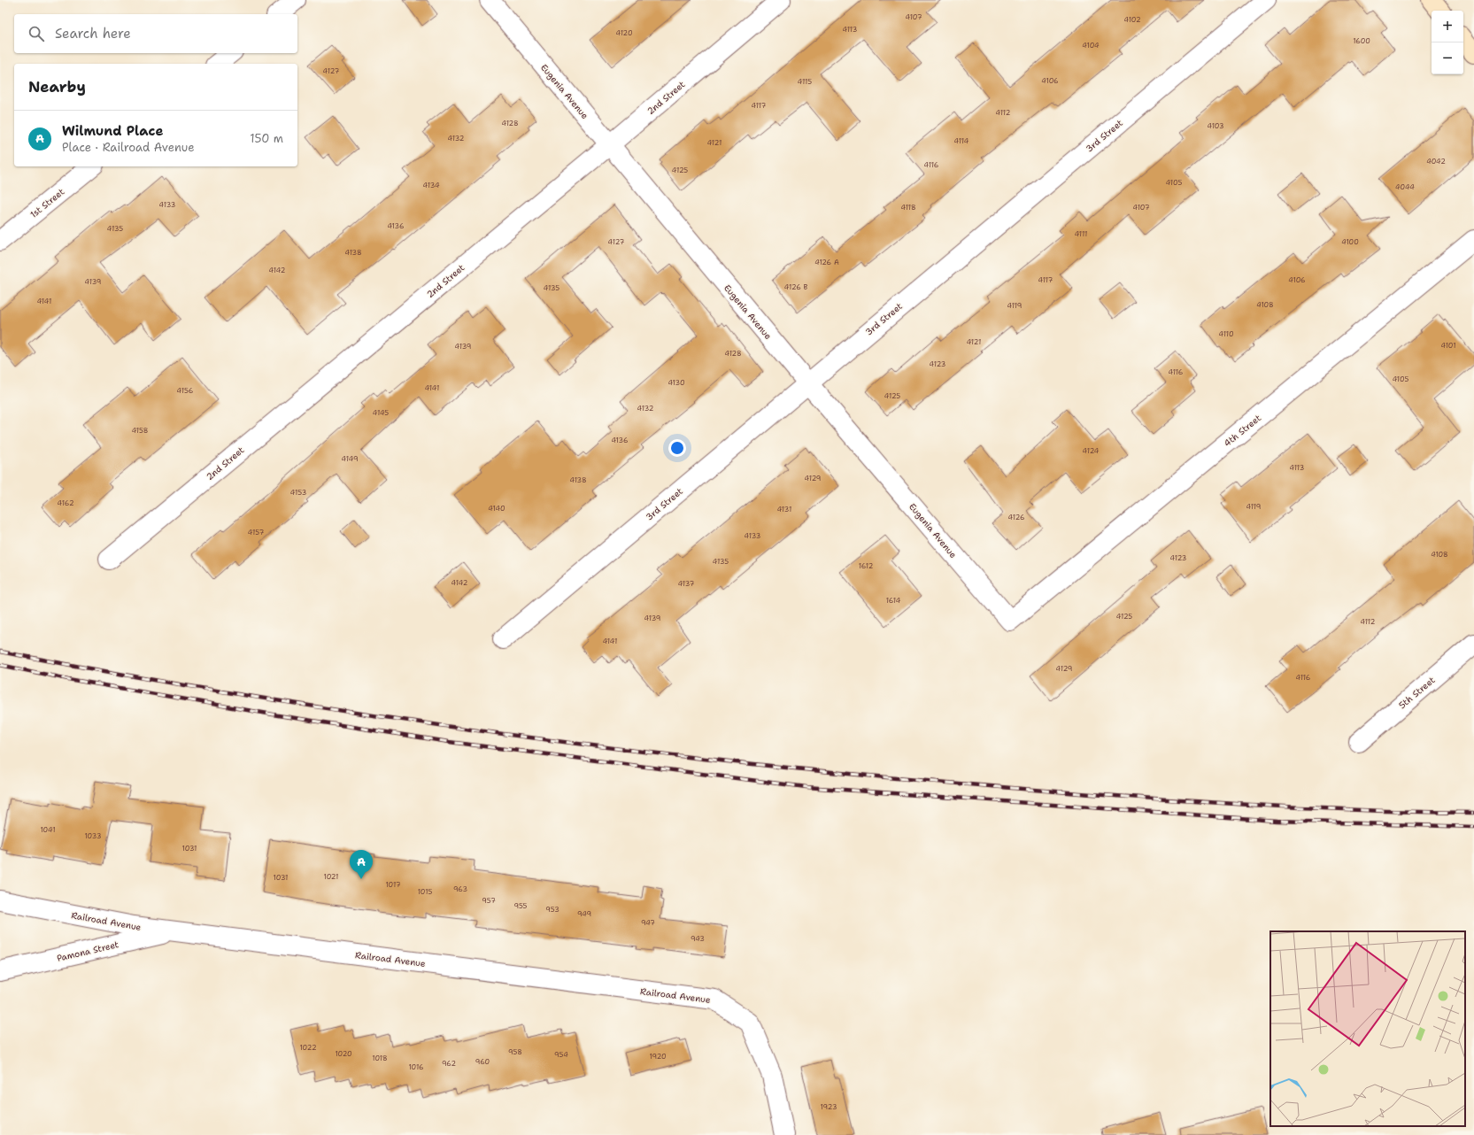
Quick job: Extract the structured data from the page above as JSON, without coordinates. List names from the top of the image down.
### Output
{
  "streets": {
    "street": [
      "Eugenia Avenue",
      "2nd Street",
      "3rd Street",
      "1st Street",
      "4th Street",
      "5th Street",
      "Railroad Avenue",
      "Pamona Street"
    ]
  },
  "crossings": [
    ["Eugenia Avenue", "2nd Street"],
    ["Eugenia Avenue", "3rd Street"],
    ["Eugenia Avenue", "4th Street"],
    ["Railroad Avenue", "Pamona Street"]
  ],
  "house_numbers": [
    "4107",
    "4102",
    "4113",
    "4120",
    "1600",
    "4104",
    "4127",
    "4106",
    "4115",
    "4117",
    "4112",
    "4128",
    "4103",
    "4132",
    "4114",
    "4121",
    "4042",
    "4116",
    "4125",
    "4105",
    "4134",
    "4044",
    "4133",
    "4118",
    "4107",
    "4136",
    "4135",
    "4111",
    "4127",
    "4100",
    "4138",
    "4126 A",
    "4142",
    "4117",
    "4106",
    "4139",
    "4126 B",
    "4135",
    "4141",
    "4108",
    "4119",
    "4110",
    "4121",
    "4101",
    "4139",
    "4128",
    "4123",
    "4116",
    "4105",
    "4130",
    "4141",
    "4156",
    "4125",
    "4132",
    "4145",
    "4158",
    "4136",
    "4124",
    "4149",
    "4113",
    "4129",
    "4138",
    "4153",
    "4162",
    "4119",
    "4140",
    "4131",
    "4126",
    "4157",
    "4133",
    "4108",
    "4123",
    "4135",
    "1612",
    "4142",
    "4137",
    "1614",
    "4125",
    "4139",
    "4112",
    "4141",
    "4129",
    "4116",
    "1041",
    "1033",
    "1031",
    "1021",
    "1031",
    "1017",
    "963",
    "1015",
    "957",
    "955",
    "953",
    "949",
    "947",
    "943",
    "1022",
    "958",
    "1020",
    "954",
    "1920",
    "1018",
    "960",
    "962",
    "1016",
    "1923"
  ],
  "page": {
    "map_buttons": ["+", "−"],
    "search": "Search here",
    "heading": "Nearby",
    "list": [
      {
        "mark": "A",
        "name": "Wilmund Place",
        "note": "Place · Railroad Avenue",
        "value": "150 m"
      }
    ],
    "pins": "A"
  }
}
